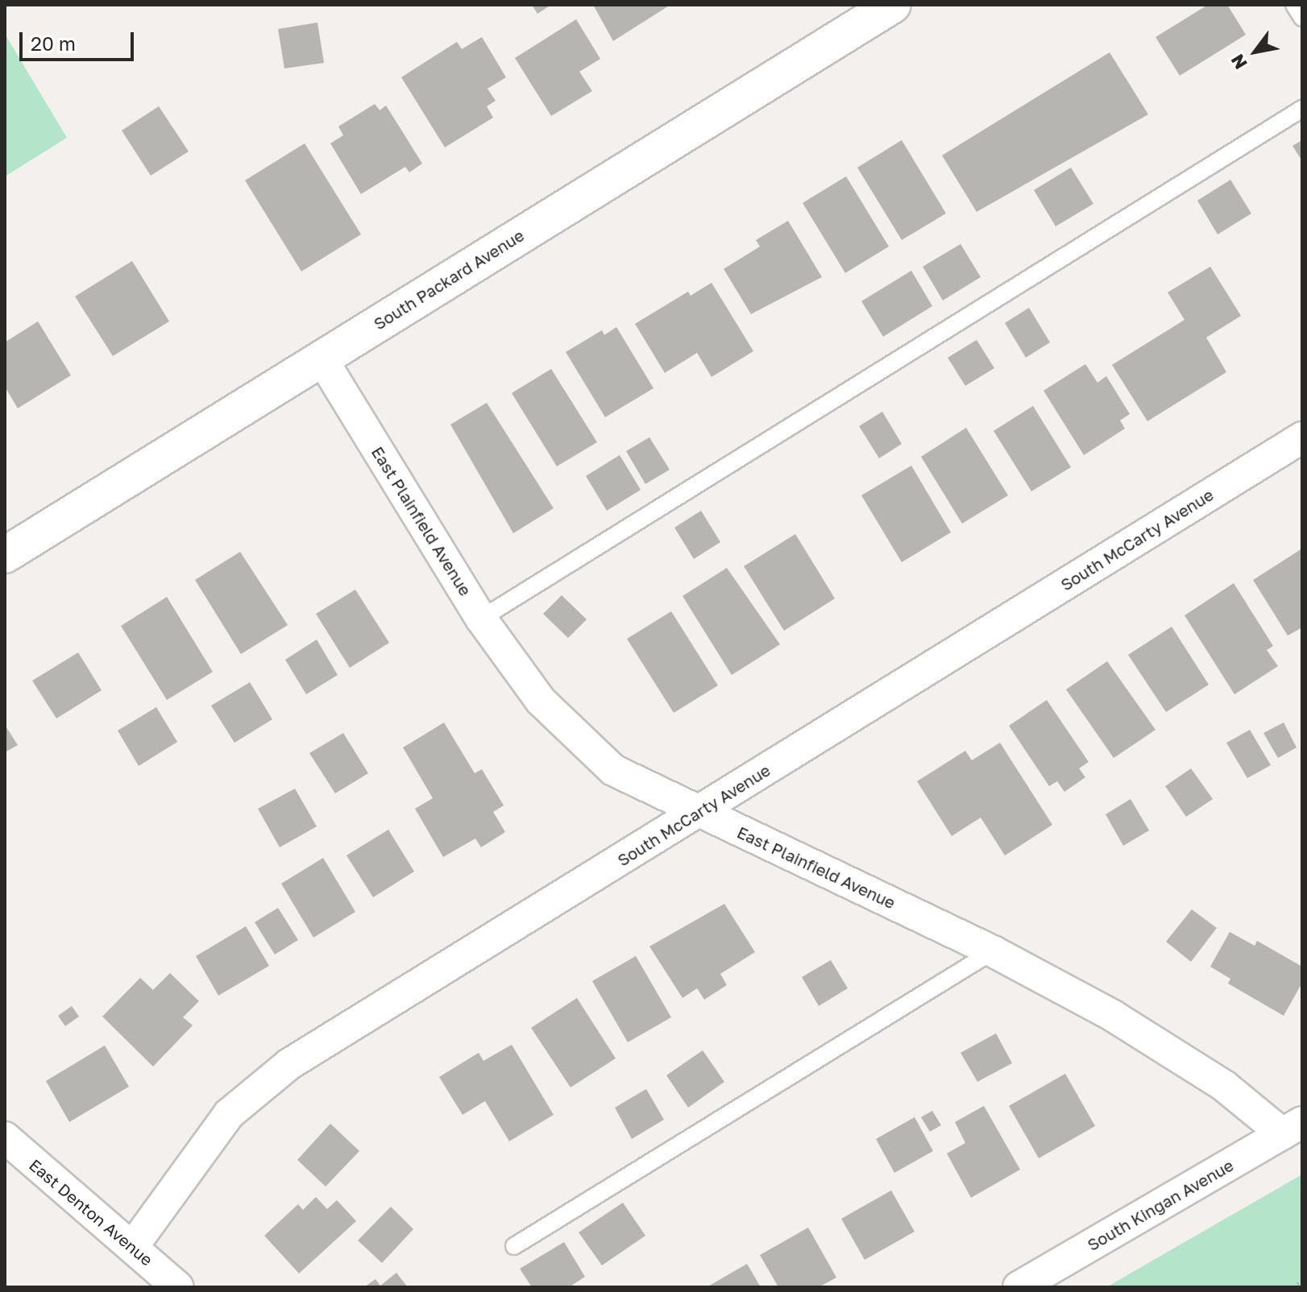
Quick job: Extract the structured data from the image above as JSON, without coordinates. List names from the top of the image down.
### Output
{
  "streets": {
    "street": [
      "South Packard Avenue",
      "East Plainfield Avenue",
      "South McCarty Avenue",
      "South Kingan Avenue",
      "East Denton Avenue"
    ]
  },
  "crossings": [
    ["South Packard Avenue", "East Plainfield Avenue"],
    ["East Plainfield Avenue", "South McCarty Avenue"],
    ["East Plainfield Avenue", "South Kingan Avenue"],
    ["South McCarty Avenue", "East Denton Avenue"]
  ],
  "scale_bar": "20 m",
  "north": "bottom left"
}
